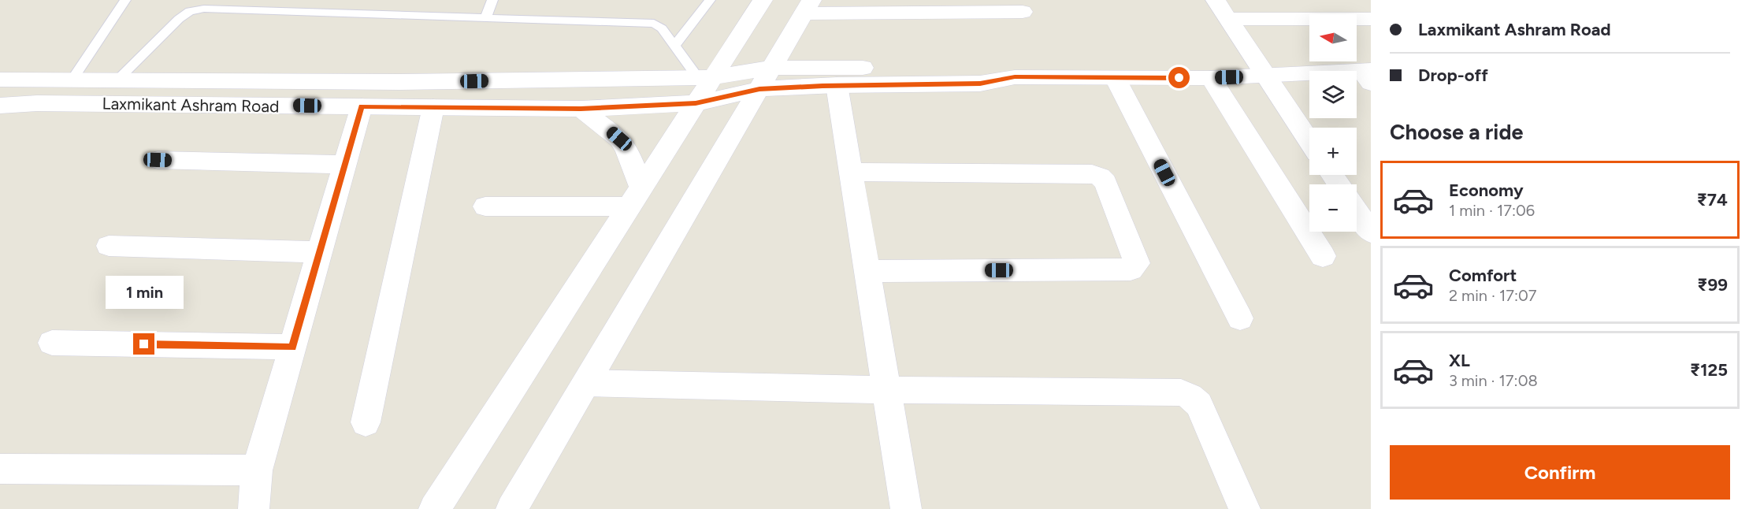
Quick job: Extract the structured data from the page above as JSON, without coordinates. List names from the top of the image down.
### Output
{
  "streets": {
    "street": ["Laxmikant Ashram Road"]
  },
  "north": "left",
  "page": {
    "banner": ["Laxmikant Ashram Road", "Drop-off"],
    "map_buttons": ["+", "−"],
    "heading": "Choose a ride",
    "list": [
      {
        "name": "Economy",
        "note": "1 min · 17:06",
        "value": "₹74"
      },
      {
        "name": "Comfort",
        "note": "2 min · 17:07",
        "value": "₹99"
      },
      {
        "name": "XL",
        "note": "3 min · 17:08",
        "value": "₹125"
      }
    ],
    "bubble": "1 min",
    "buttons": "Confirm"
  }
}
